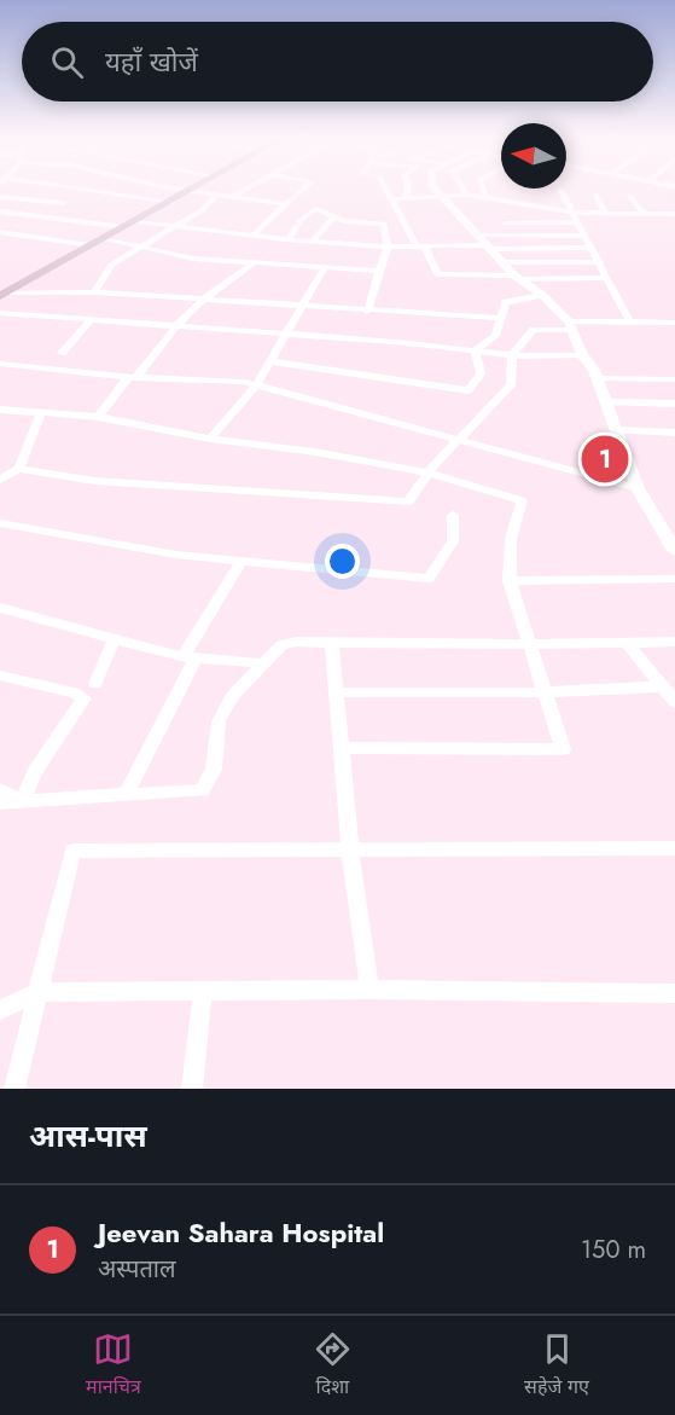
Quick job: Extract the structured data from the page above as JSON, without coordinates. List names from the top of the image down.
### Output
{
  "north": "left",
  "page": {
    "search": "यहाँ खोजें",
    "pins": "1",
    "heading": "आस-पास",
    "list": [
      {
        "mark": "1",
        "name": "Jeevan Sahara Hospital",
        "note": "अस्पताल",
        "value": "150 m"
      }
    ],
    "nav": ["मानचित्र", "दिशा", "सहेजे गए"]
  }
}
